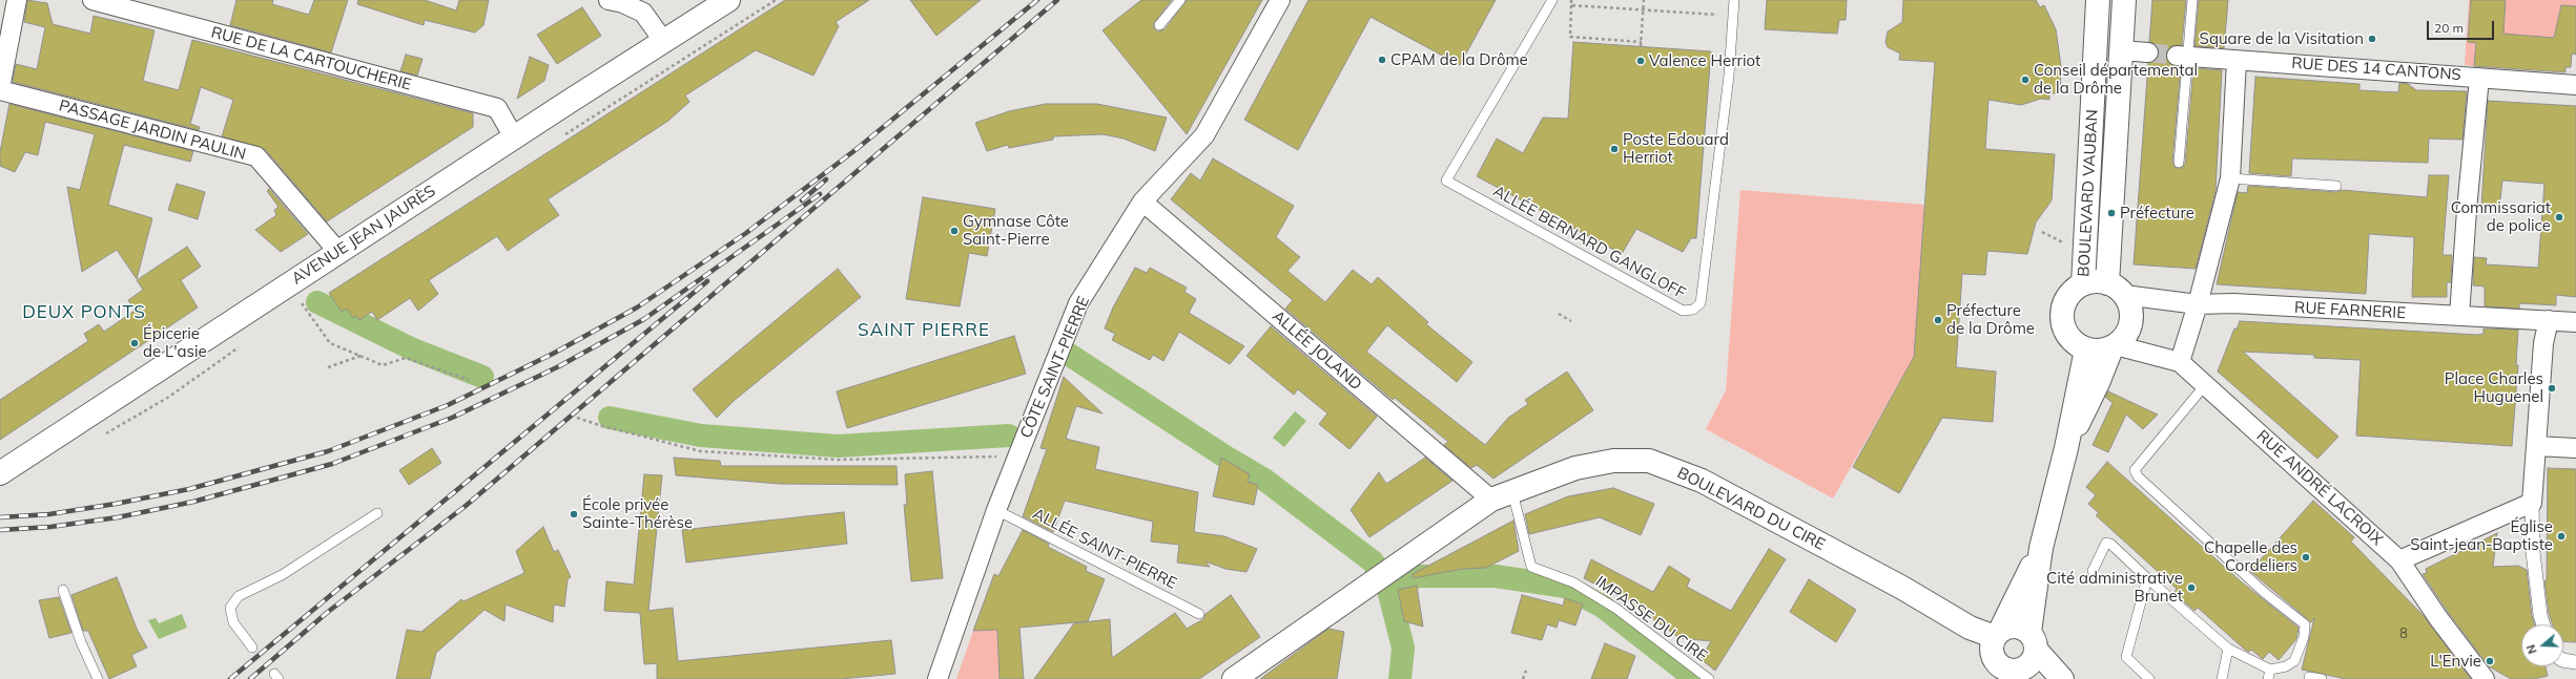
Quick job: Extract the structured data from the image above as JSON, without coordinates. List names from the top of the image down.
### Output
{
  "streets": {
    "main road": ["BOULEVARD VAUBAN", "AVENUE JEAN JAURÈS", "BOULEVARD DU CIRE"],
    "street": [
      "RUE DE LA CARTOUCHERIE",
      "RUE DES 14 CANTONS",
      "PASSAGE JARDIN PAULIN",
      "RUE FARNERIE",
      "ALLÉE JOLAND",
      "CÔTE SAINT-PIERRE",
      "RUE ANDRÉ LACROIX"
    ],
    "lane": ["ALLÉE BERNARD GANGLOFF", "ALLÉE SAINT-PIERRE", "IMPASSE DU CIRE"]
  },
  "crossings": [
    ["RUE DE LA CARTOUCHERIE", "AVENUE JEAN JAURÈS"],
    ["PASSAGE JARDIN PAULIN", "AVENUE JEAN JAURÈS"],
    ["BOULEVARD VAUBAN", "RUE FARNERIE"],
    ["BOULEVARD VAUBAN", "RUE ANDRÉ LACROIX"],
    ["RUE FARNERIE", "RUE ANDRÉ LACROIX"],
    ["ALLÉE JOLAND", "CÔTE SAINT-PIERRE"],
    ["ALLÉE JOLAND", "BOULEVARD DU CIRE"],
    ["CÔTE SAINT-PIERRE", "ALLÉE SAINT-PIERRE"],
    ["BOULEVARD DU CIRE", "IMPASSE DU CIRE"]
  ],
  "districts": ["DEUX PONTS", "SAINT PIERRE"],
  "places": [
    "Square de la Visitation",
    "CPAM de la Drôme",
    "Valence Herriot",
    "Conseil départemental de la Drôme",
    "Poste Edouard Herriot",
    "Préfecture",
    "Commissariat de police",
    "Gymnase Côte Saint-Pierre",
    "Préfecture de la Drôme",
    "Épicerie de L'asie",
    "Place Charles Huguenel",
    "École privée Sainte-Thérèse",
    "Église Saint-jean-Baptiste",
    "Chapelle des Cordeliers",
    "Cité administrative Brunet",
    "L'Envie"
  ],
  "house_numbers": ["8"],
  "scale_bar": "20 m",
  "north": "left"
}
